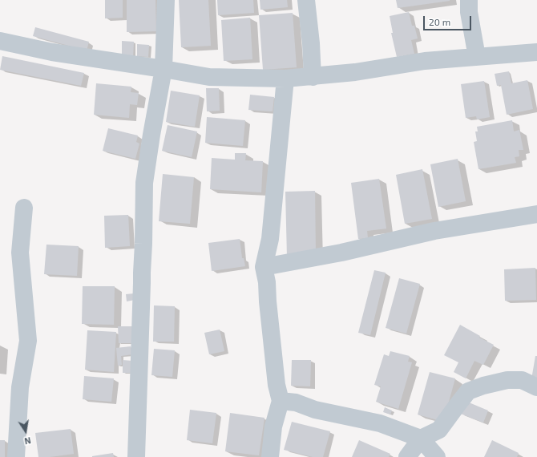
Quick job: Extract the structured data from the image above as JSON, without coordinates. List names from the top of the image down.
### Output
{
  "scale_bar": "20 m",
  "north": "bottom"
}
